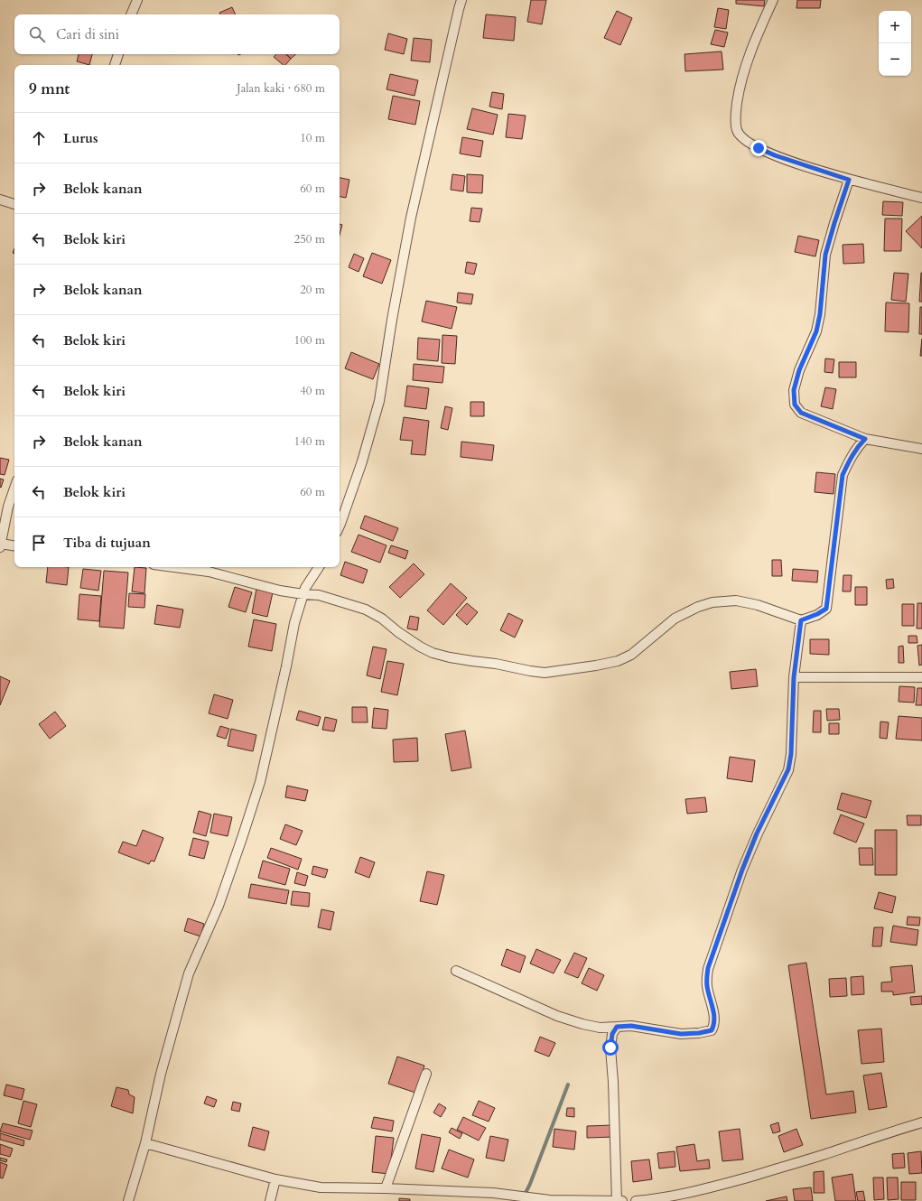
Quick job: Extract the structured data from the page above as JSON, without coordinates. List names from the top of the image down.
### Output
{
  "page": {
    "map_buttons": ["+", "−"],
    "search": "Cari di sini",
    "heading": ["9 mnt", "Jalan kaki · 680 m"],
    "list": [
      ["Lurus", "10 m"],
      ["Belok kanan", "60 m"],
      ["Belok kiri", "250 m"],
      ["Belok kanan", "20 m"],
      ["Belok kiri", "100 m"],
      ["Belok kiri", "40 m"],
      ["Belok kanan", "140 m"],
      ["Belok kiri", "60 m"],
      "Tiba di tujuan"
    ]
  }
}
